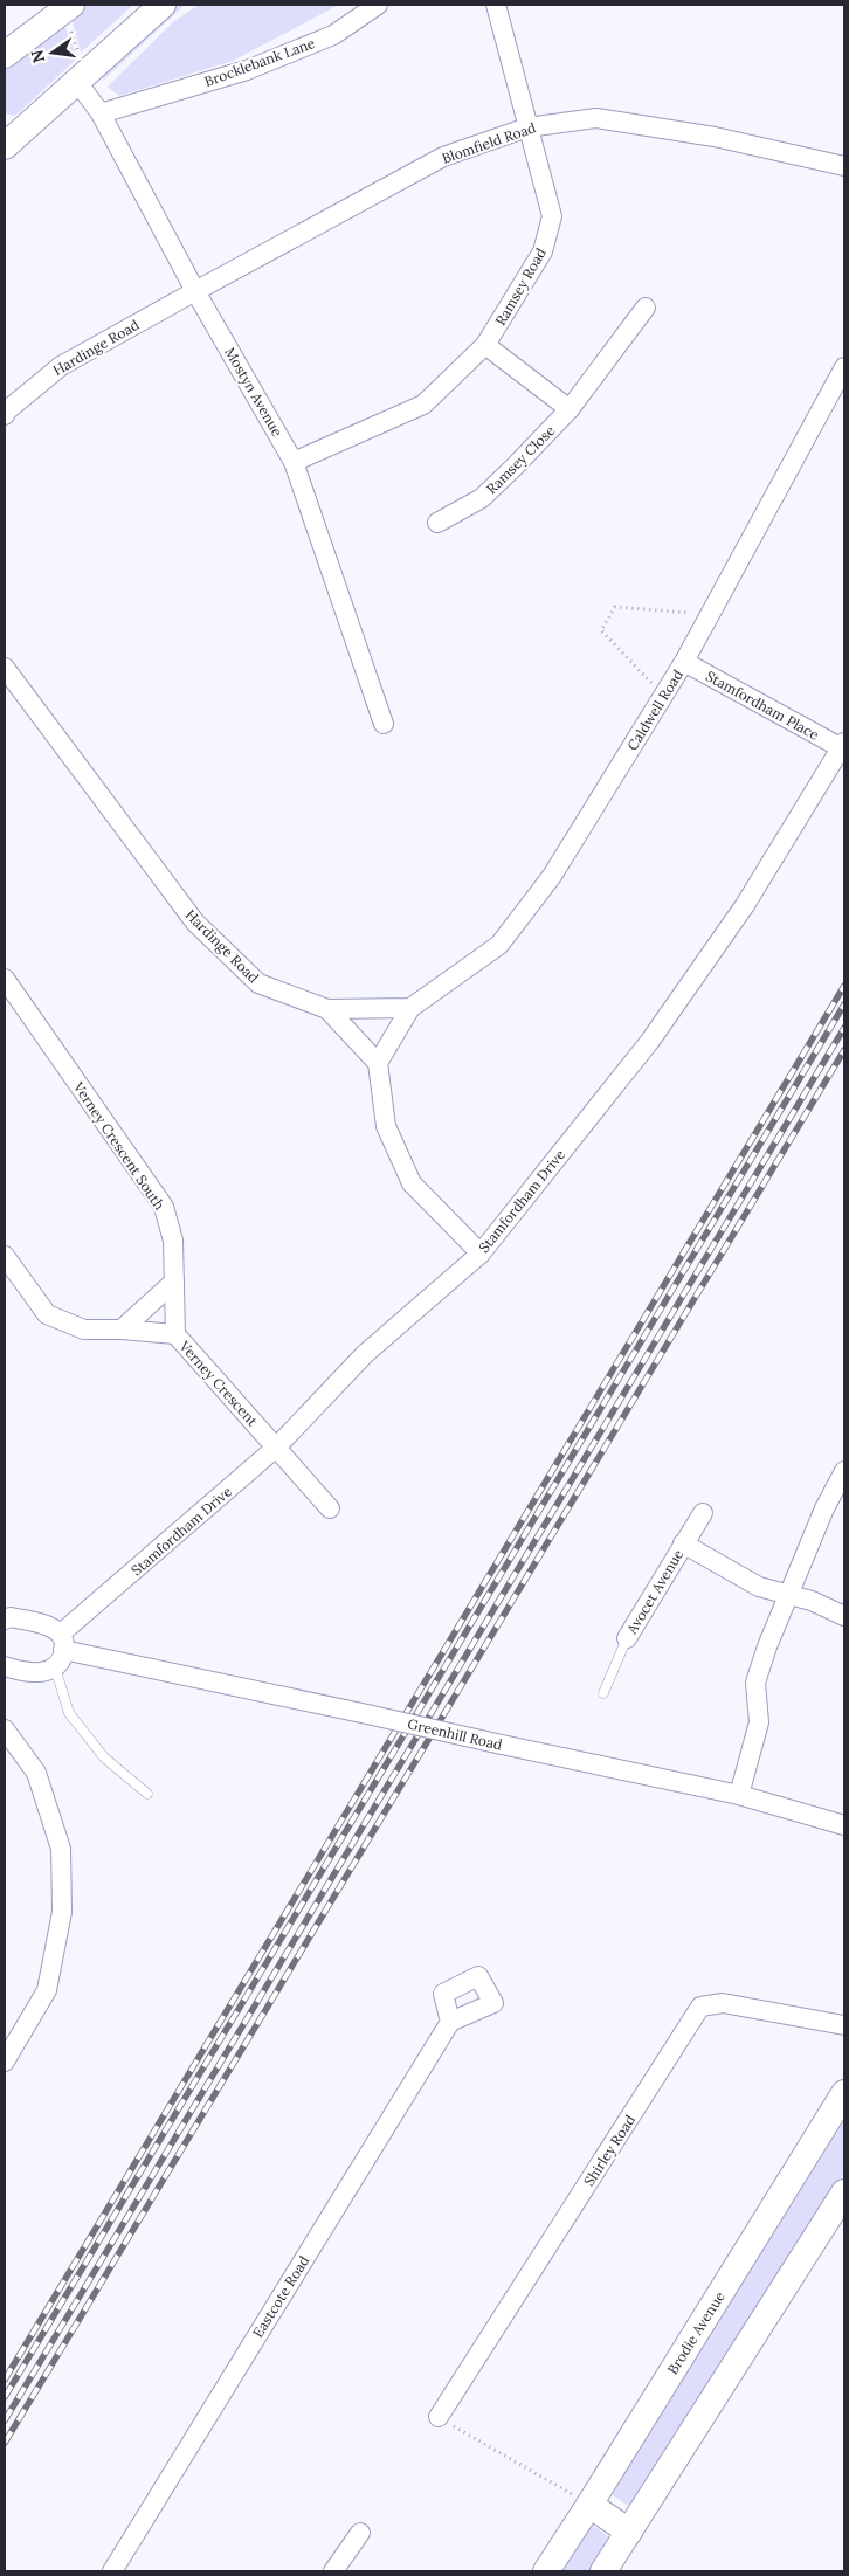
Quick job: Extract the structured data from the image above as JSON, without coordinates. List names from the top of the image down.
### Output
{
  "streets": {
    "street": [
      "Brocklebank Lane",
      "Blomfield Road",
      "Ramsey Road",
      "Hardinge Road",
      "Mostyn Avenue",
      "Ramsey Close",
      "Stamfordham Place",
      "Caldwell Road",
      "Verney Crescent South",
      "Stamfordham Drive",
      "Verney Crescent",
      "Avocet Avenue",
      "Greenhill Road",
      "Shirley Road",
      "Eastcote Road",
      "Brodie Avenue"
    ]
  },
  "crossings": [
    ["Brocklebank Lane", "Mostyn Avenue"],
    ["Blomfield Road", "Ramsey Road"],
    ["Blomfield Road", "Hardinge Road"],
    ["Blomfield Road", "Mostyn Avenue"],
    ["Ramsey Road", "Mostyn Avenue"],
    ["Hardinge Road", "Mostyn Avenue"],
    ["Hardinge Road", "Caldwell Road"],
    ["Stamfordham Place", "Caldwell Road"],
    ["Stamfordham Place", "Stamfordham Drive"],
    ["Verney Crescent South", "Verney Crescent"],
    ["Stamfordham Drive", "Verney Crescent"],
    ["Stamfordham Drive", "Greenhill Road"]
  ],
  "north": "left"
}
